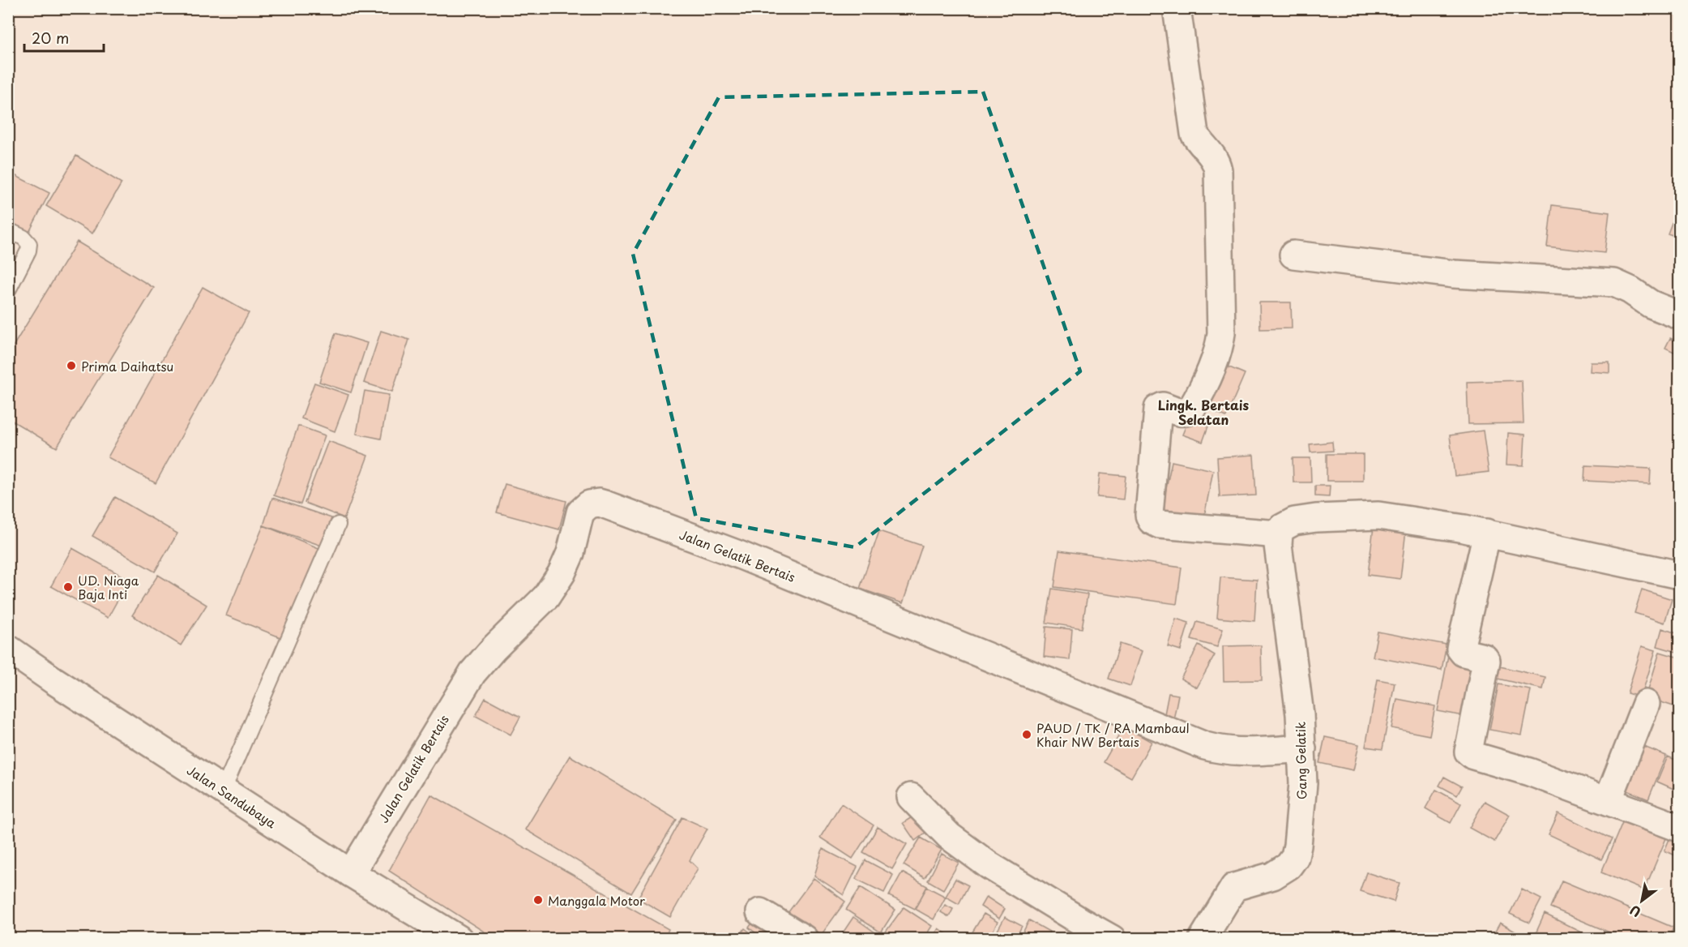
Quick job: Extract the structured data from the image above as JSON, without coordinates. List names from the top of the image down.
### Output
{
  "streets": {
    "main road": ["Jalan Gelatik Bertais", "Gang Gelatik", "Jalan Sandubaya"]
  },
  "crossings": [
    ["Jalan Gelatik Bertais", "Gang Gelatik"],
    ["Jalan Gelatik Bertais", "Jalan Sandubaya"]
  ],
  "districts": ["Lingk. Bertais Selatan"],
  "places": [
    "Prima Daihatsu",
    "UD. Niaga Baja Inti",
    "PAUD / TK / RA Mambaul Khair NW Bertais",
    "Manggala Motor"
  ],
  "scale_bar": "20 m",
  "north": "bottom left"
}
